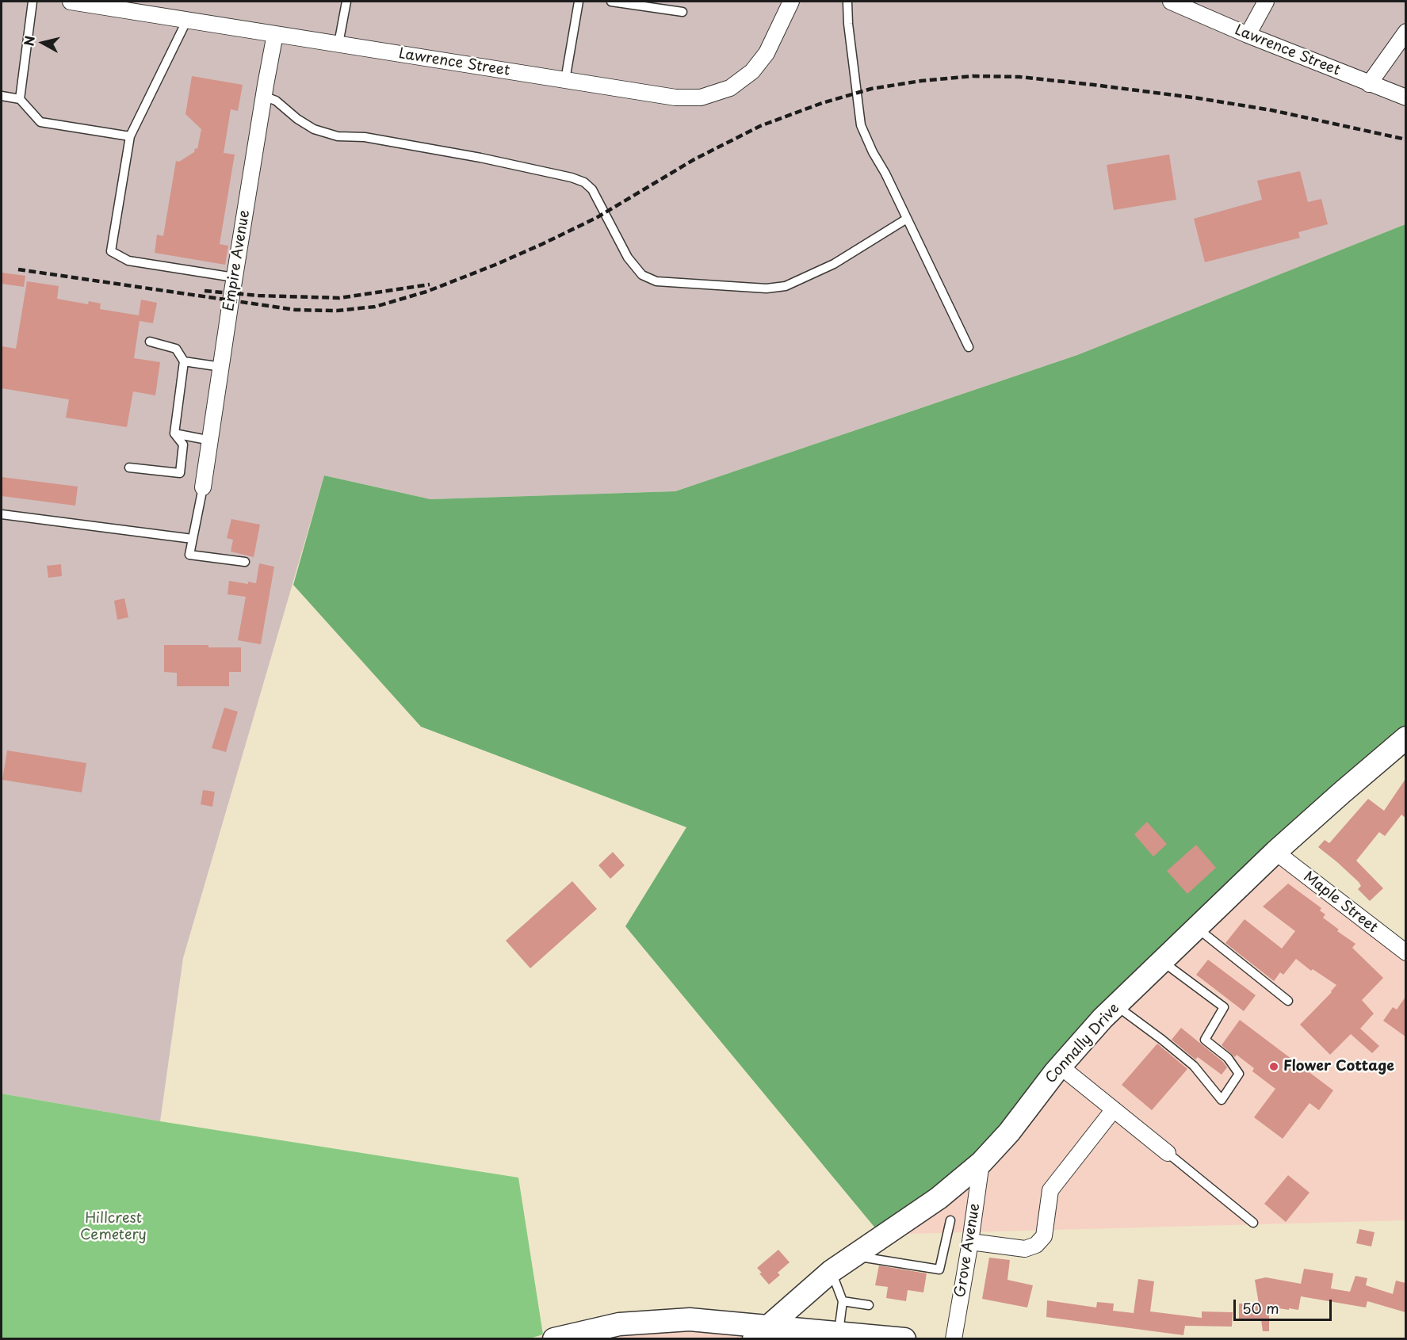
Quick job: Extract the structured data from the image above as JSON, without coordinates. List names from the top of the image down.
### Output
{
  "streets": {
    "street": [
      "Lawrence Street",
      "Empire Avenue",
      "Maple Street",
      "Connally Drive",
      "Grove Avenue"
    ]
  },
  "crossings": [
    ["Lawrence Street", "Empire Avenue"],
    ["Maple Street", "Connally Drive"],
    ["Connally Drive", "Grove Avenue"]
  ],
  "parks": ["Hillcrest Cemetery"],
  "places": ["Flower Cottage"],
  "scale_bar": "50 m",
  "north": "left"
}
